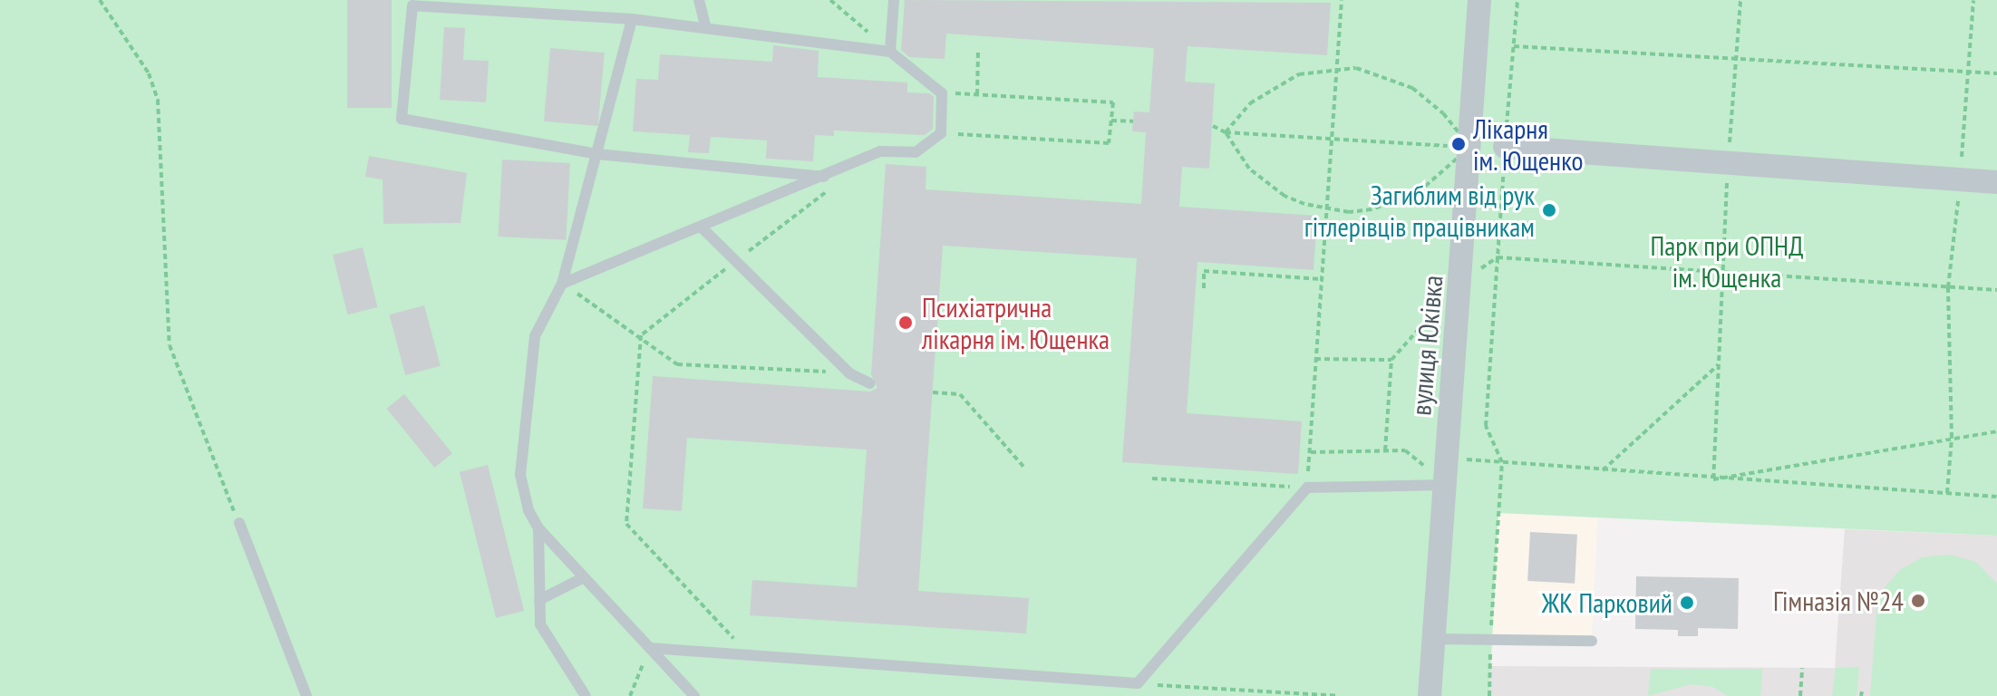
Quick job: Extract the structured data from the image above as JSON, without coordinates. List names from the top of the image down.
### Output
{
  "streets": {
    "street": ["вулиця Юківка"]
  },
  "parks": ["Парк при ОПНД ім. Ющенка"],
  "places": [
    "Лікарня ім. Ющенко",
    "Загиблим від рук гітлерівців працівникам",
    "Психіатрична лікарня ім. Ющенка",
    "Гімназія №24",
    "ЖК Парковий"
  ]
}
